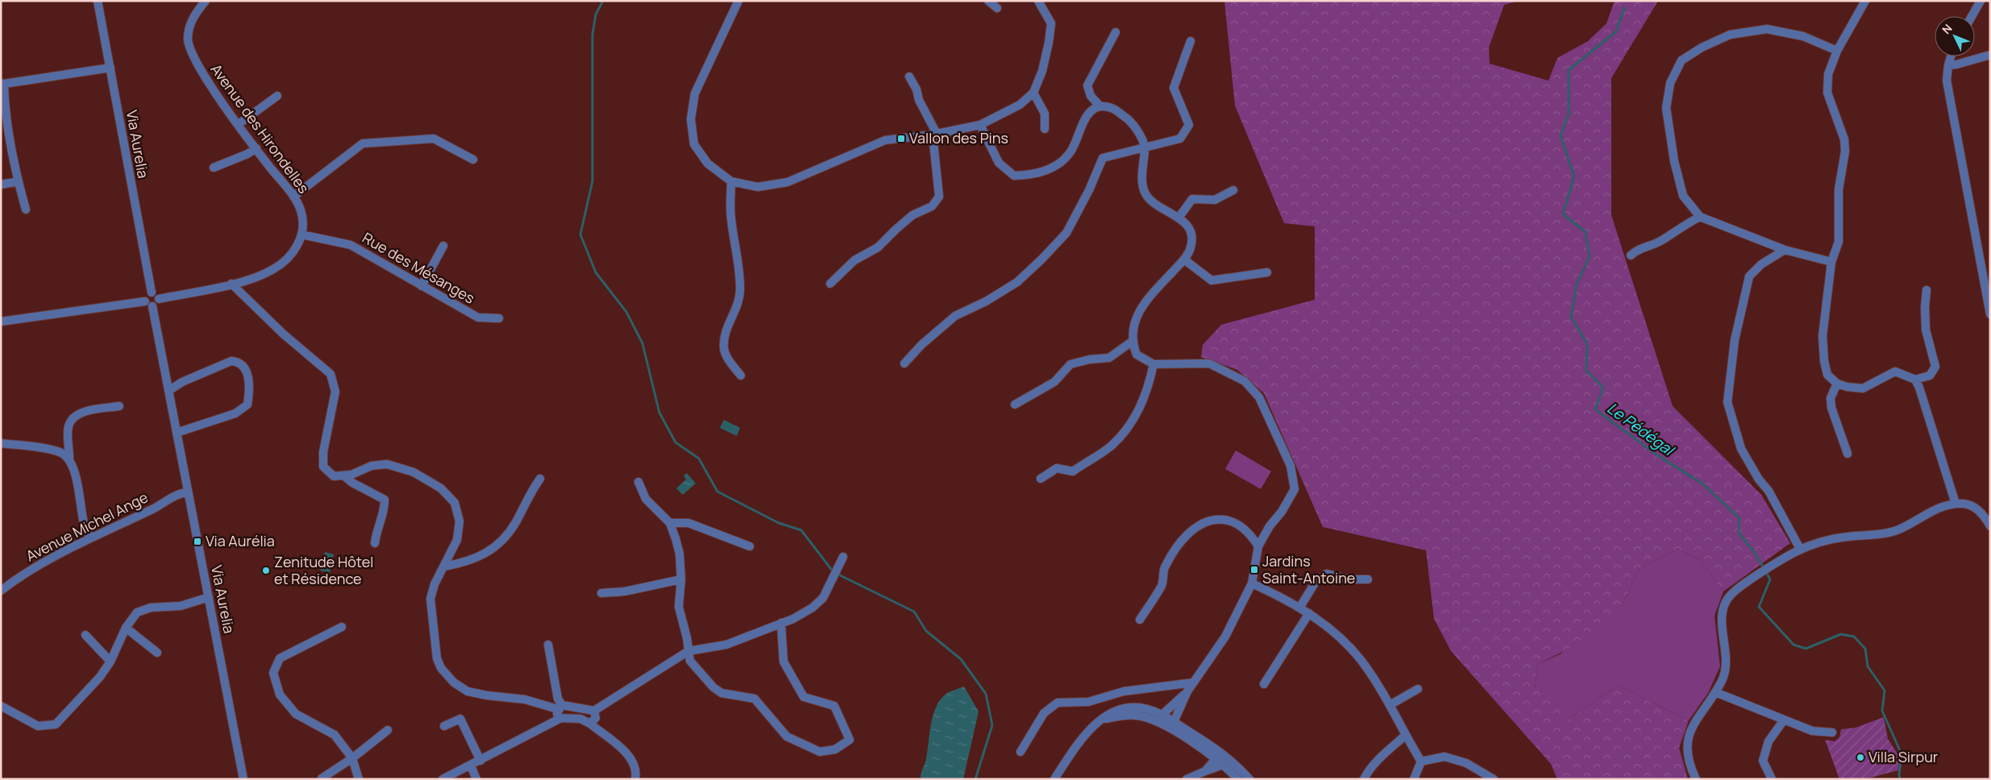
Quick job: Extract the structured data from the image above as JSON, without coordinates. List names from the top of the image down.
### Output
{
  "streets": {
    "street": [
      "Avenue des Hirondelles",
      "Via Aurelia",
      "Rue des Mésanges",
      "Avenue Michel Ange"
    ]
  },
  "crossings": [
    ["Avenue des Hirondelles", "Via Aurelia"],
    ["Avenue des Hirondelles", "Rue des Mésanges"],
    ["Via Aurelia", "Avenue Michel Ange"]
  ],
  "water": ["Le Pédégal"],
  "places": {
    "transit": ["Vallon des Pins", "Via Aurélia", "Jardins Saint-Antoine"],
    "other": ["Zenitude Hôtel et Résidence", "Villa Sirpur"]
  },
  "north": "top left"
}
